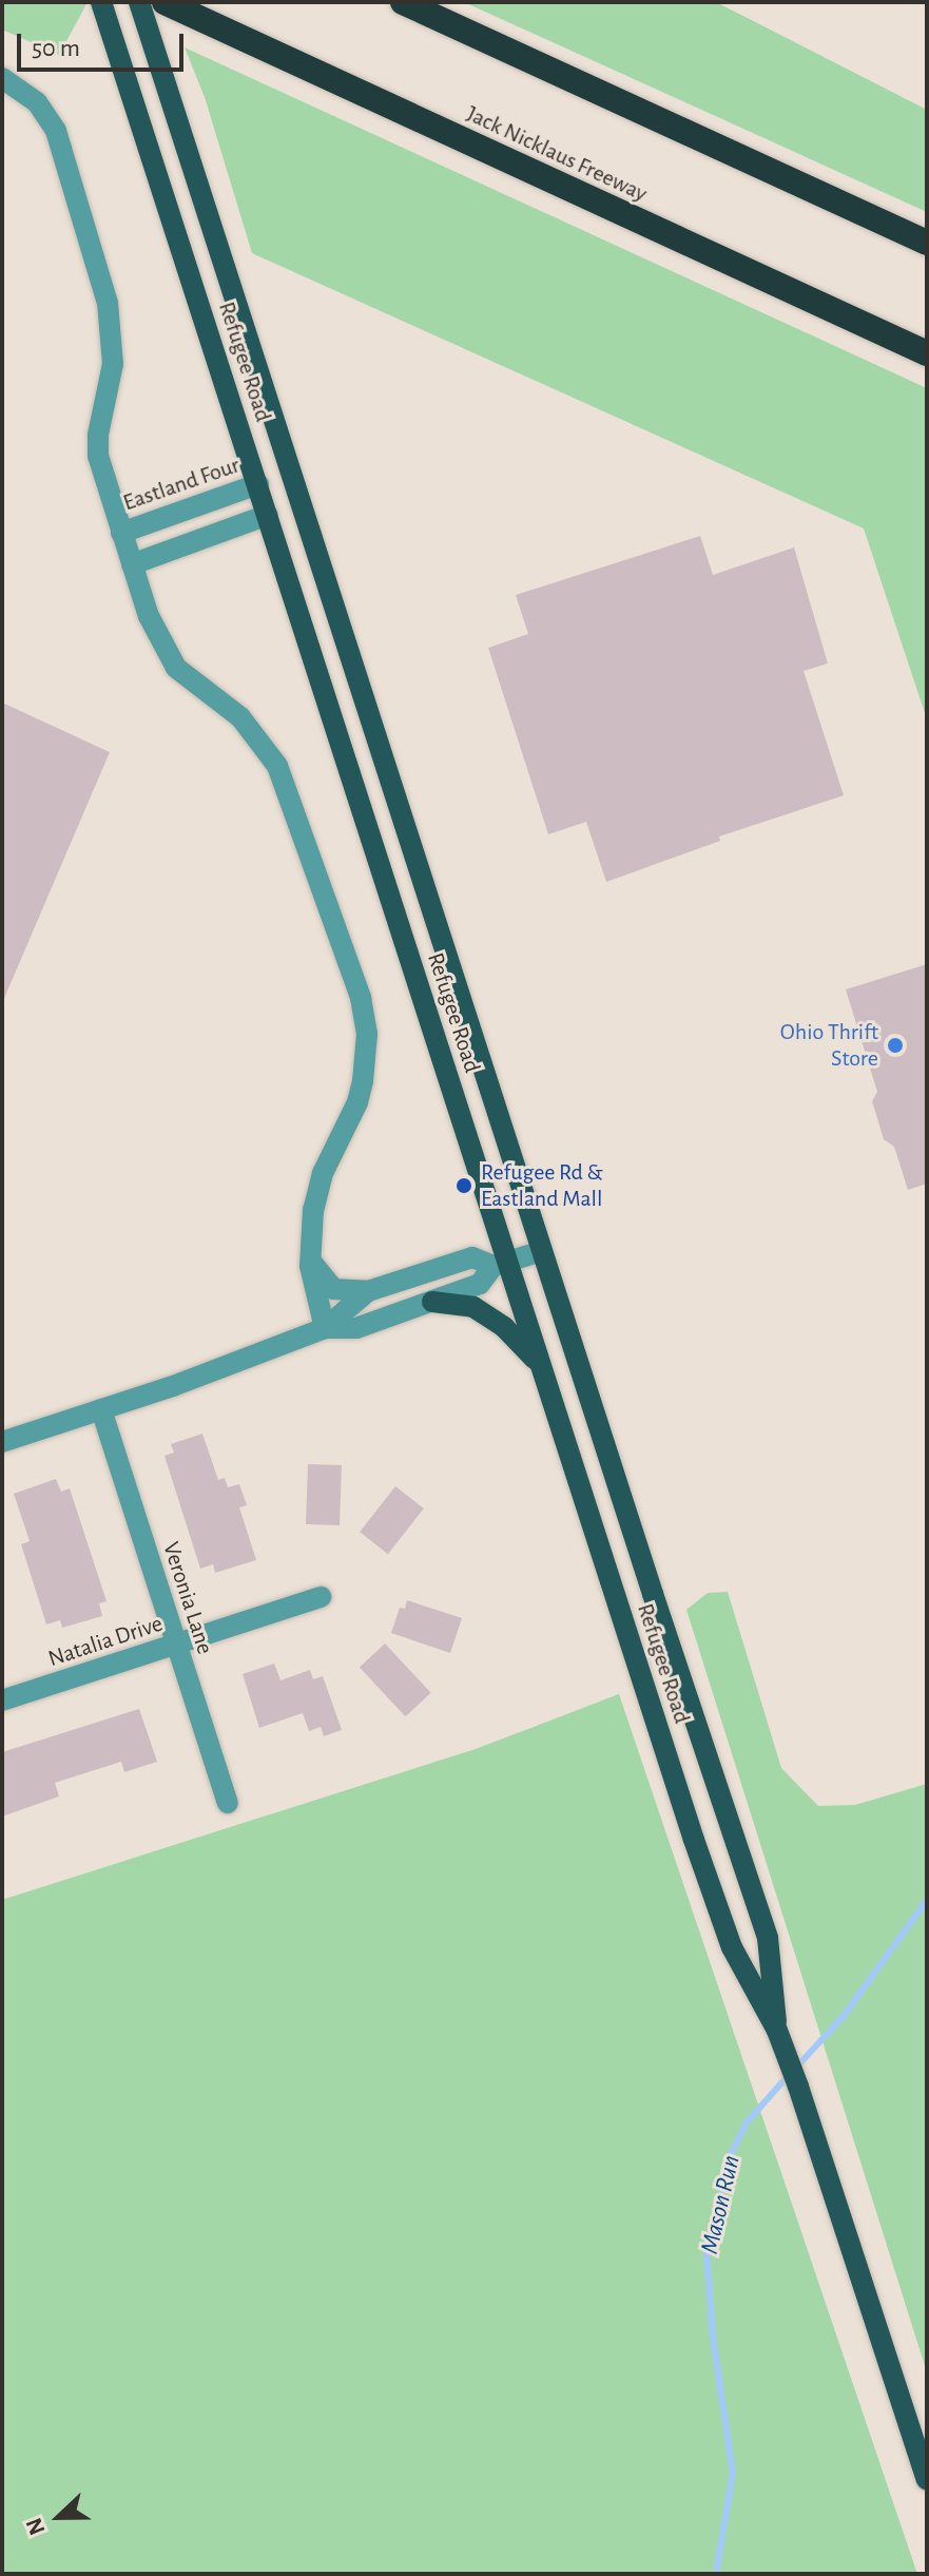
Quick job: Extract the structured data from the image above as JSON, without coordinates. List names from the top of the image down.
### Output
{
  "streets": {
    "highway": ["Jack Nicklaus Freeway"],
    "main road": ["Refugee Road"],
    "street": ["Eastland Four", "Veronia Lane", "Natalia Drive"]
  },
  "crossings": [
    ["Refugee Road", "Eastland Four"],
    ["Veronia Lane", "Natalia Drive"]
  ],
  "water": ["Mason Run"],
  "places": ["Ohio Thrift Store", "Refugee Rd & Eastland Mall"],
  "scale_bar": "50 m",
  "north": "left"
}
